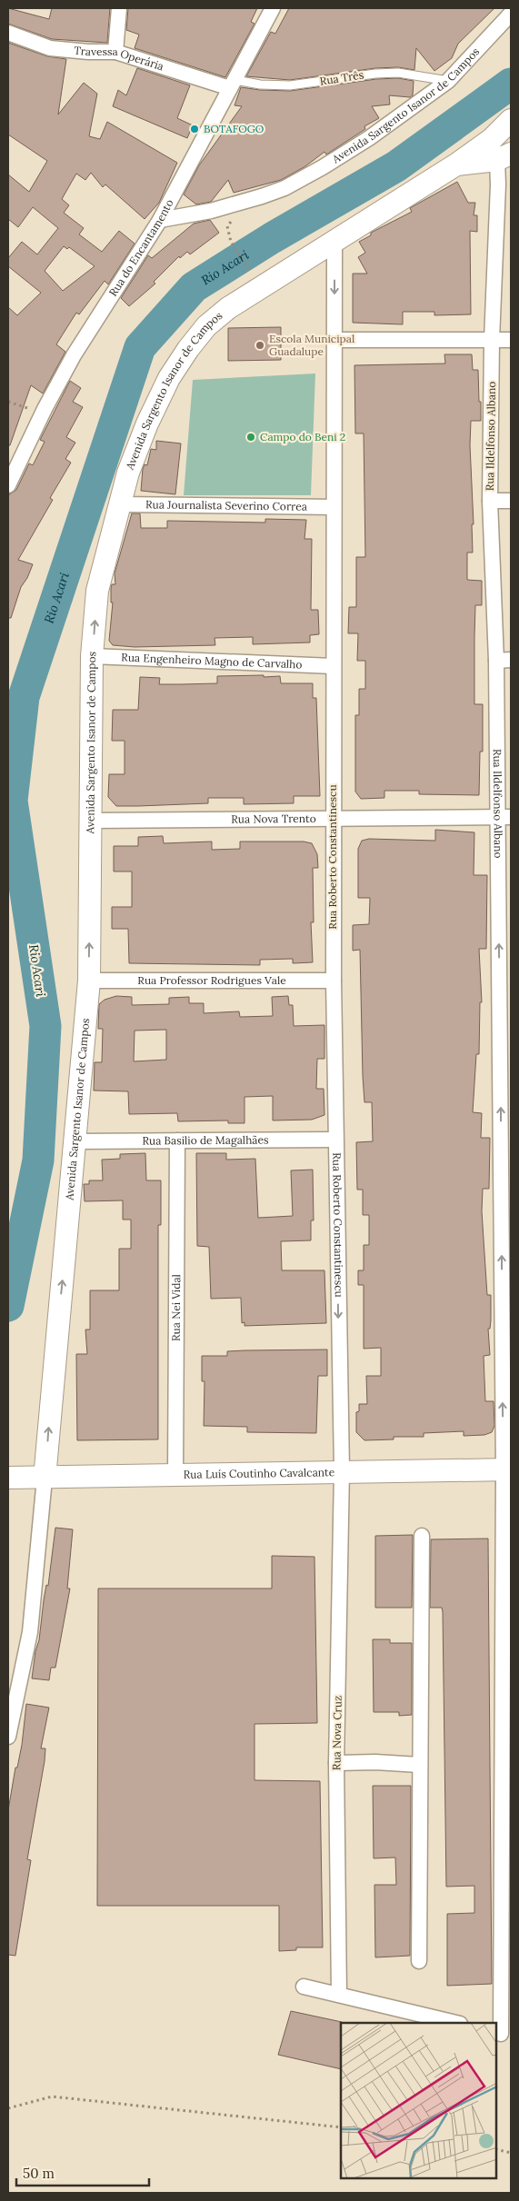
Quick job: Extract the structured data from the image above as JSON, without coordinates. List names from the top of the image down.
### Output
{
  "streets": {
    "street": [
      "Travessa Operária",
      "Avenida Sargento Isanor de Campos",
      "Rua do Encantamento",
      "Rua Ildelfonso Albano",
      "Rua Journalista Severino Correa",
      "Rua Engenheiro Magno de Carvalho",
      "Rua Nova Trento",
      "Rua Roberto Constantinescu",
      "Rua Professor Rodrigues Vale",
      "Rua Basilio de Magalhães",
      "Rua Nei Vidal",
      "Rua Luís Coutinho Cavalcante",
      "Rua Nova Cruz"
    ],
    "lane": ["Rua Três"]
  },
  "crossings": [
    ["Travessa Operária", "Rua Três"],
    ["Travessa Operária", "Rua do Encantamento"],
    ["Rua Três", "Avenida Sargento Isanor de Campos"],
    ["Rua Três", "Rua do Encantamento"],
    ["Avenida Sargento Isanor de Campos", "Rua do Encantamento"],
    ["Avenida Sargento Isanor de Campos", "Rua Ildelfonso Albano"],
    ["Avenida Sargento Isanor de Campos", "Rua Journalista Severino Correa"],
    ["Avenida Sargento Isanor de Campos", "Rua Engenheiro Magno de Carvalho"],
    ["Avenida Sargento Isanor de Campos", "Rua Nova Trento"],
    ["Avenida Sargento Isanor de Campos", "Rua Roberto Constantinescu"],
    ["Avenida Sargento Isanor de Campos", "Rua Professor Rodrigues Vale"],
    ["Avenida Sargento Isanor de Campos", "Rua Basilio de Magalhães"],
    ["Avenida Sargento Isanor de Campos", "Rua Luís Coutinho Cavalcante"],
    ["Rua Ildelfonso Albano", "Rua Nova Trento"],
    ["Rua Ildelfonso Albano", "Rua Luís Coutinho Cavalcante"],
    ["Rua Journalista Severino Correa", "Rua Roberto Constantinescu"],
    ["Rua Engenheiro Magno de Carvalho", "Rua Roberto Constantinescu"],
    ["Rua Nova Trento", "Rua Roberto Constantinescu"],
    ["Rua Roberto Constantinescu", "Rua Professor Rodrigues Vale"],
    ["Rua Roberto Constantinescu", "Rua Basilio de Magalhães"],
    ["Rua Roberto Constantinescu", "Rua Luís Coutinho Cavalcante"],
    ["Rua Roberto Constantinescu", "Rua Nova Cruz"],
    ["Rua Basilio de Magalhães", "Rua Nei Vidal"],
    ["Rua Nei Vidal", "Rua Luís Coutinho Cavalcante"],
    ["Rua Luís Coutinho Cavalcante", "Rua Nova Cruz"]
  ],
  "water": ["Rio Acari"],
  "places": ["BOTAFOGO", "Escola Municipal Guadalupe", "Campo do Beni 2"],
  "scale_bar": "50 m"
}
